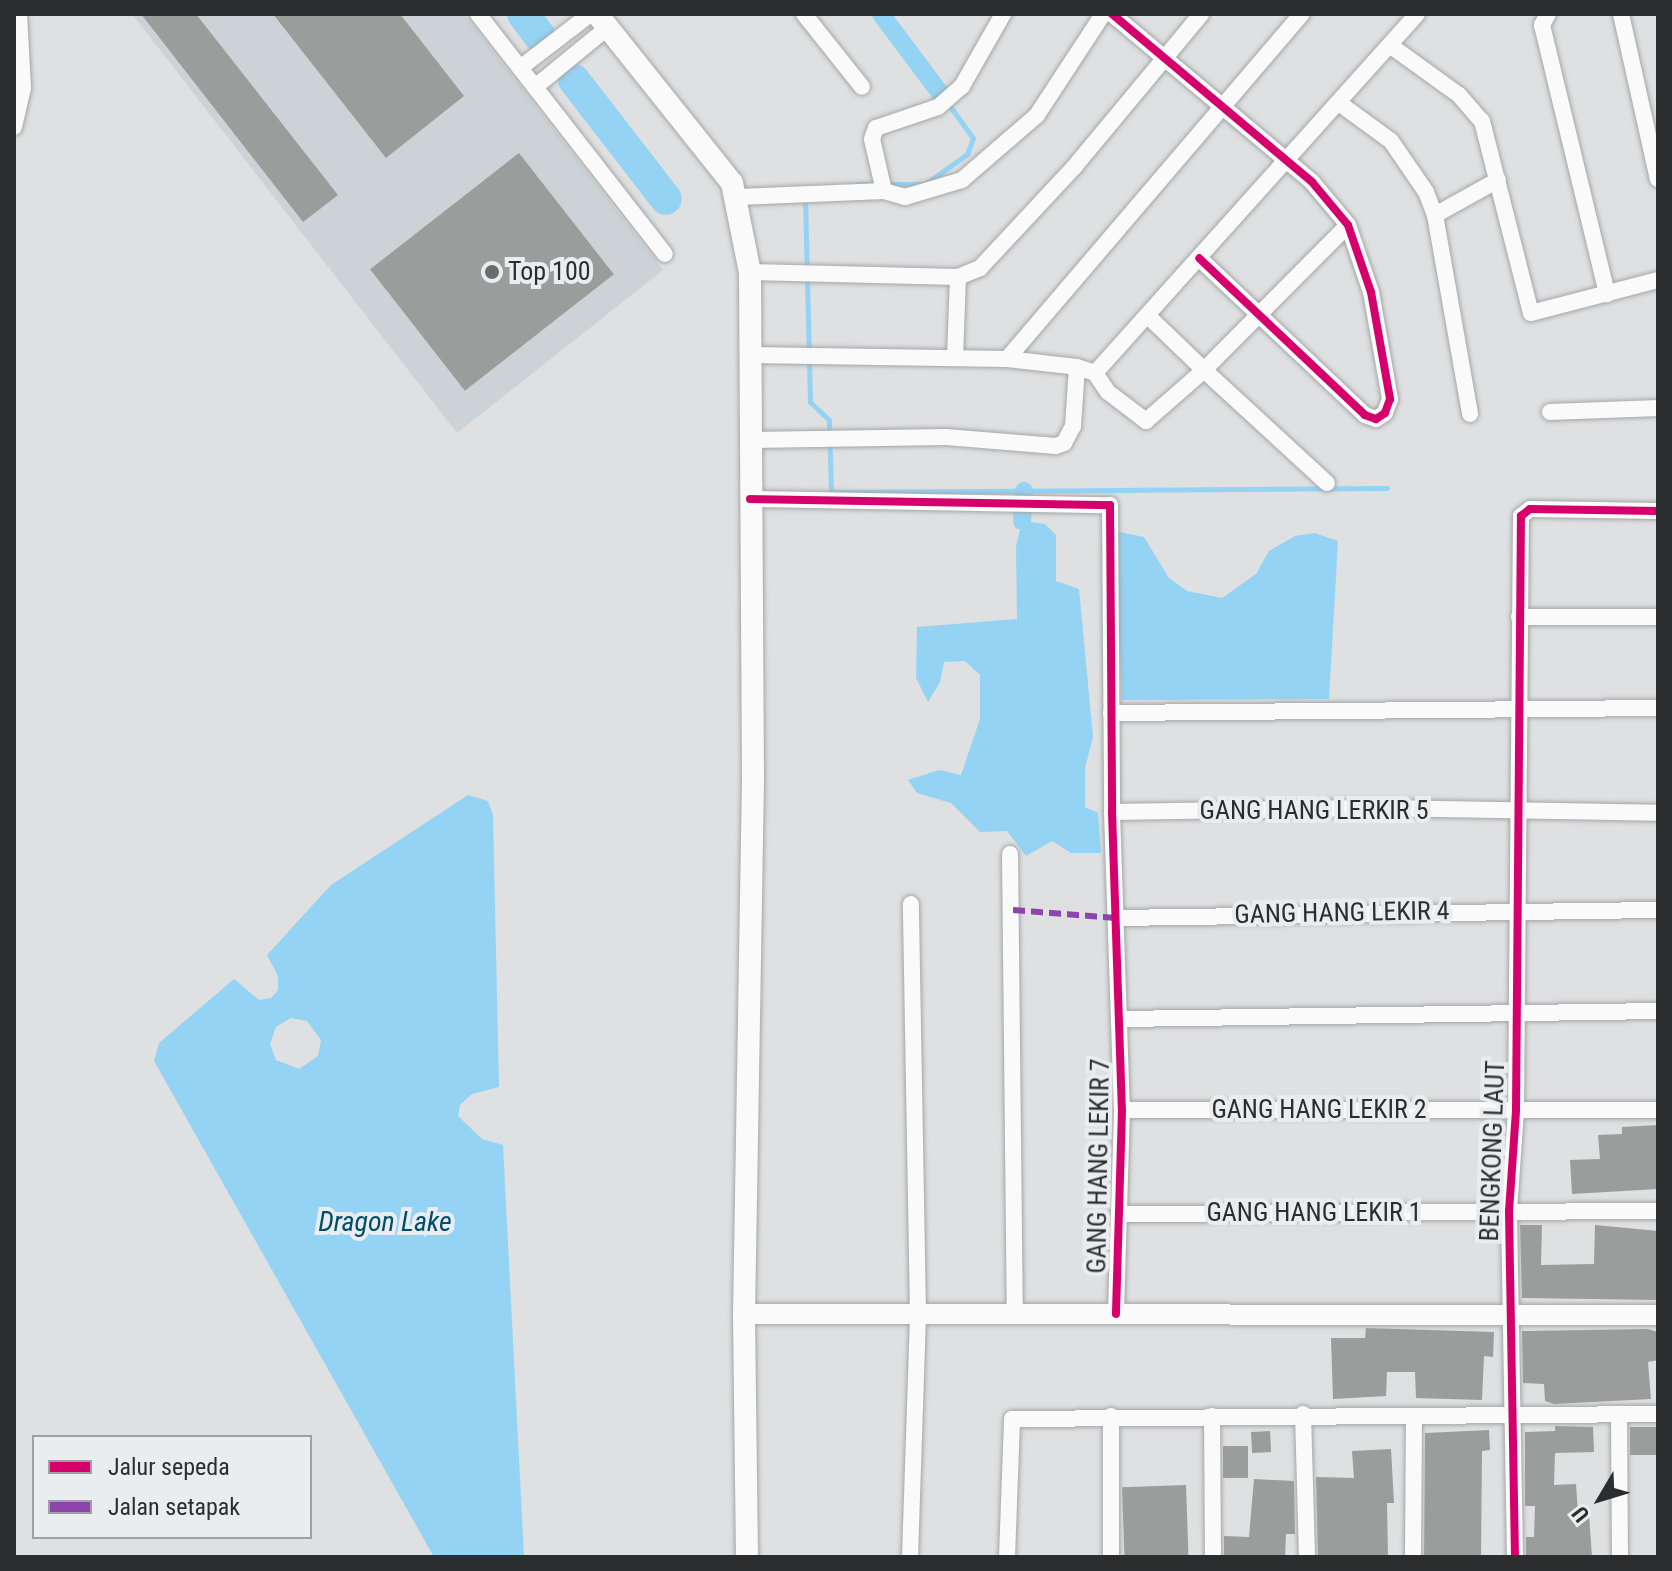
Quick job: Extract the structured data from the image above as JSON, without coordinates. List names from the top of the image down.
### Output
{
  "streets": {
    "street": [
      "GANG HANG LERKIR 5",
      "GANG HANG LEKIR 4",
      "GANG HANG LEKIR 2",
      "BENGKONG LAUT",
      "GANG HANG LEKIR 7",
      "GANG HANG LEKIR 1"
    ]
  },
  "crossings": [
    ["GANG HANG LERKIR 5", "BENGKONG LAUT"],
    ["GANG HANG LERKIR 5", "GANG HANG LEKIR 7"],
    ["GANG HANG LEKIR 4", "BENGKONG LAUT"],
    ["GANG HANG LEKIR 4", "GANG HANG LEKIR 7"],
    ["GANG HANG LEKIR 2", "BENGKONG LAUT"],
    ["GANG HANG LEKIR 2", "GANG HANG LEKIR 7"],
    ["BENGKONG LAUT", "GANG HANG LEKIR 1"],
    ["GANG HANG LEKIR 7", "GANG HANG LEKIR 1"]
  ],
  "water": ["Dragon Lake"],
  "places": ["Top 100"],
  "legend": ["Jalur sepeda", "Jalan setapak"],
  "north": "bottom left"
}
